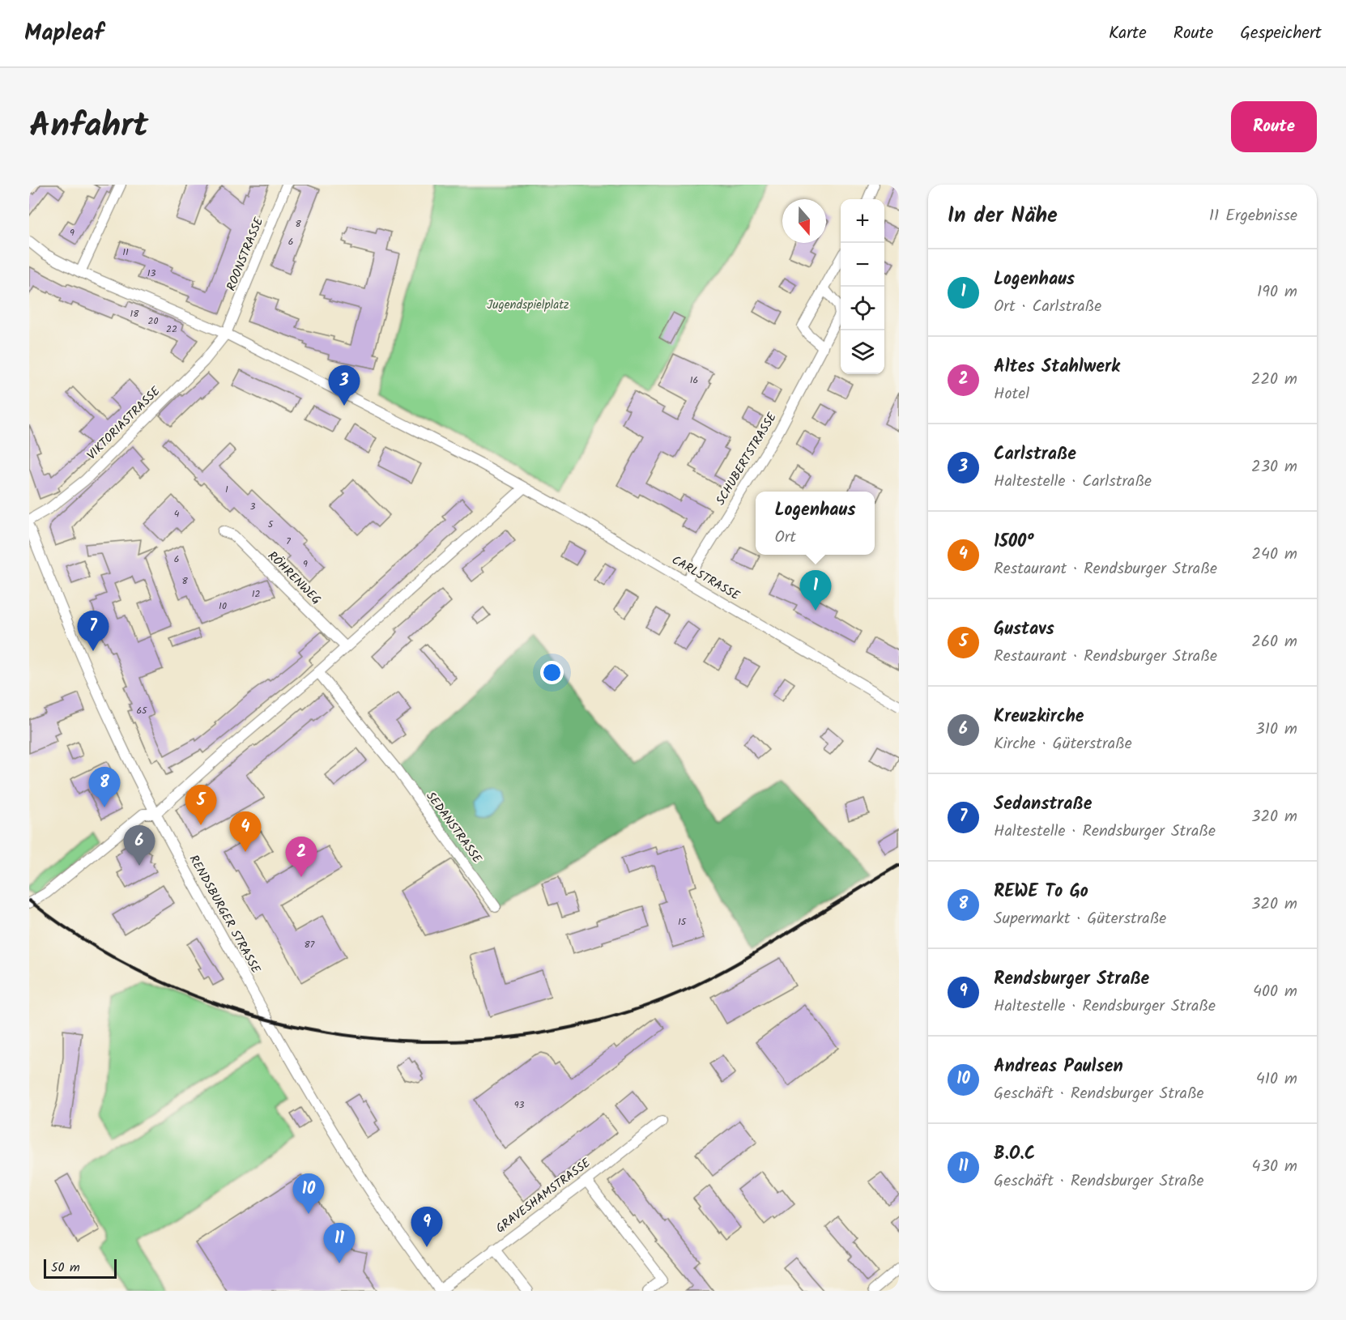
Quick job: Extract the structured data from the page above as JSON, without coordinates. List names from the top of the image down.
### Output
{
  "streets": {
    "street": [
      "ROONSTRASSE",
      "VIKTORIASTRASSE",
      "SCHUBERTSTRASSE",
      "RÖHRENWEG",
      "CARLSTRASSE",
      "SEDANSTRASSE",
      "RENDSBURGER STRASSE",
      "GRAVESHAMSTRASSE"
    ]
  },
  "crossings": [
    ["ROONSTRASSE", "VIKTORIASTRASSE"],
    ["ROONSTRASSE", "CARLSTRASSE"],
    ["VIKTORIASTRASSE", "CARLSTRASSE"],
    ["SCHUBERTSTRASSE", "CARLSTRASSE"],
    ["RENDSBURGER STRASSE", "GRAVESHAMSTRASSE"]
  ],
  "parks": ["Jugendspielplatz"],
  "house_numbers": [
    "8",
    "9",
    "6",
    "11",
    "13",
    "18",
    "20",
    "22",
    "16",
    "1",
    "3",
    "4",
    "5",
    "7",
    "6",
    "9",
    "8",
    "12",
    "10",
    "65",
    "15",
    "87",
    "93"
  ],
  "scale_bar": "50 m",
  "north": "bottom",
  "page": {
    "header": "Mapleaf",
    "nav": ["Karte", "Route", "Gespeichert"],
    "title": "Anfahrt",
    "buttons": "Route",
    "heading": ["In der Nähe", "11 Ergebnisse"],
    "map_buttons": ["+", "−"],
    "list": [
      {
        "mark": "1",
        "name": "Logenhaus",
        "note": "Ort · Carlstraße",
        "value": "190 m"
      },
      {
        "mark": "2",
        "name": "Altes Stahlwerk",
        "note": "Hotel",
        "value": "220 m"
      },
      {
        "mark": "3",
        "name": "Carlstraße",
        "note": "Haltestelle · Carlstraße",
        "value": "230 m"
      },
      {
        "mark": "4",
        "name": "1500°",
        "note": "Restaurant · Rendsburger Straße",
        "value": "240 m"
      },
      {
        "mark": "5",
        "name": "Gustavs",
        "note": "Restaurant · Rendsburger Straße",
        "value": "260 m"
      },
      {
        "mark": "6",
        "name": "Kreuzkirche",
        "note": "Kirche · Güterstraße",
        "value": "310 m"
      },
      {
        "mark": "7",
        "name": "Sedanstraße",
        "note": "Haltestelle · Rendsburger Straße",
        "value": "320 m"
      },
      {
        "mark": "8",
        "name": "REWE To Go",
        "note": "Supermarkt · Güterstraße",
        "value": "320 m"
      },
      {
        "mark": "9",
        "name": "Rendsburger Straße",
        "note": "Haltestelle · Rendsburger Straße",
        "value": "400 m"
      },
      {
        "mark": "10",
        "name": "Andreas Paulsen",
        "note": "Geschäft · Rendsburger Straße",
        "value": "410 m"
      },
      {
        "mark": "11",
        "name": "B.O.C",
        "note": "Geschäft · Rendsburger Straße",
        "value": "430 m"
      }
    ],
    "pins": [
      "3",
      "1",
      "7",
      "8",
      "5",
      "4",
      "6",
      "2",
      "10",
      "9",
      "11"
    ],
    "popup": ["Logenhaus", "Ort"],
    "scale": "50 m"
  }
}
